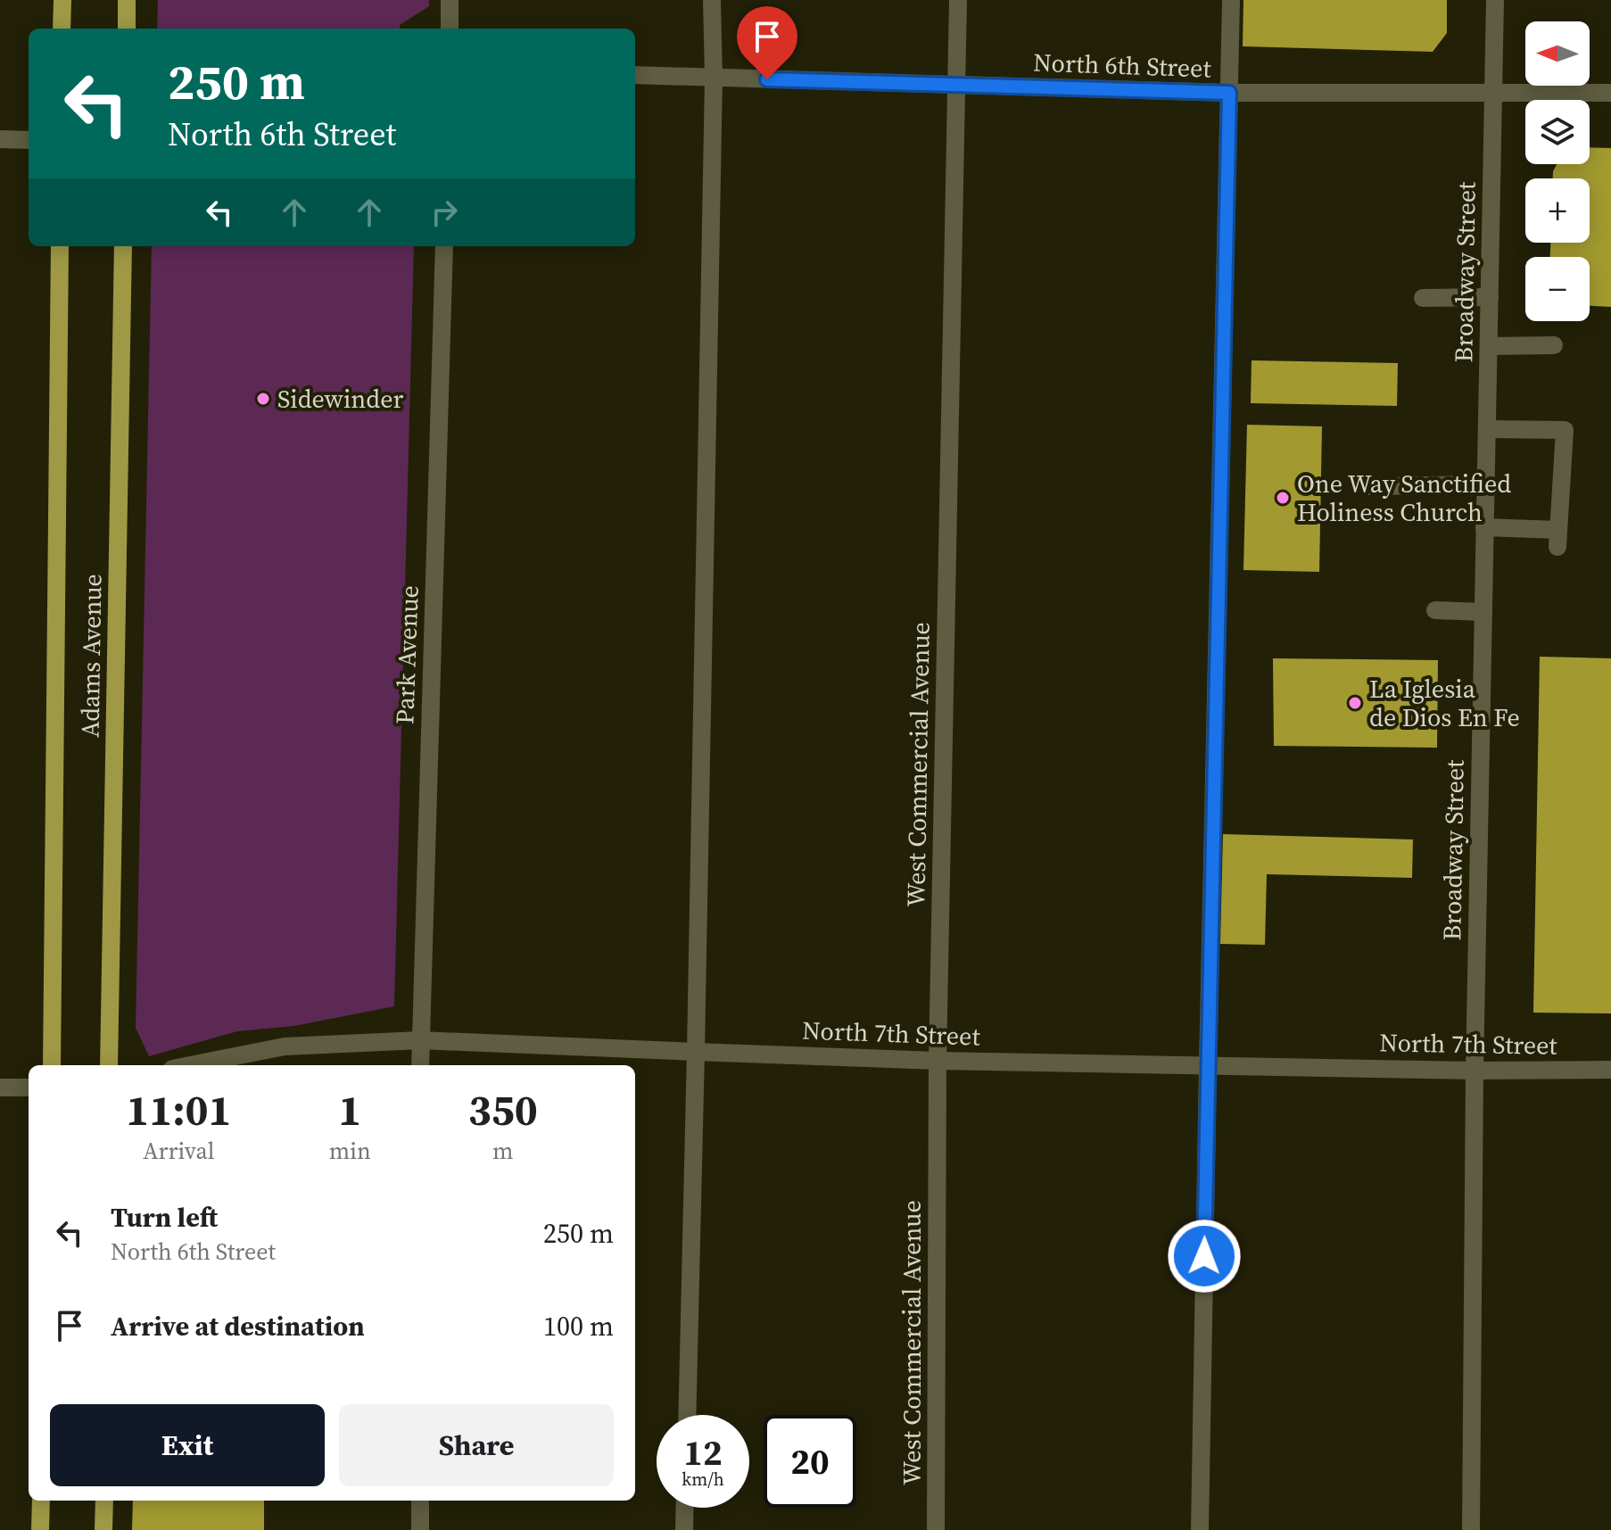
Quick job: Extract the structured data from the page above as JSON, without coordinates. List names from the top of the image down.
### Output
{
  "streets": {
    "main road": ["Adams Avenue"],
    "street": [
      "North 6th Street",
      "Broadway Street",
      "Park Avenue",
      "West Commercial Avenue",
      "North 7th Street"
    ]
  },
  "crossings": [
    ["North 6th Street", "Broadway Street"],
    ["North 6th Street", "West Commercial Avenue"],
    ["Broadway Street", "North 7th Street"],
    ["Park Avenue", "North 7th Street"],
    ["West Commercial Avenue", "North 7th Street"]
  ],
  "places": ["Sidewinder", "One Way Sanctified Holiness Church", "La Iglesia de Dios En Fe"],
  "north": "left",
  "page": {
    "map_buttons": ["+", "−"],
    "turn": ["250 m", "North 6th Street"],
    "eta": [
      "11:01",
      "Arrival",
      "1",
      "min",
      "350",
      "m"
    ],
    "list": [
      {
        "name": "Turn left",
        "note": "North 6th Street",
        "value": "250 m"
      },
      {
        "name": "Arrive at destination",
        "value": "100 m"
      }
    ],
    "buttons": ["Exit", "Share"],
    "speed": "12 km/h",
    "limit": "20"
  }
}
